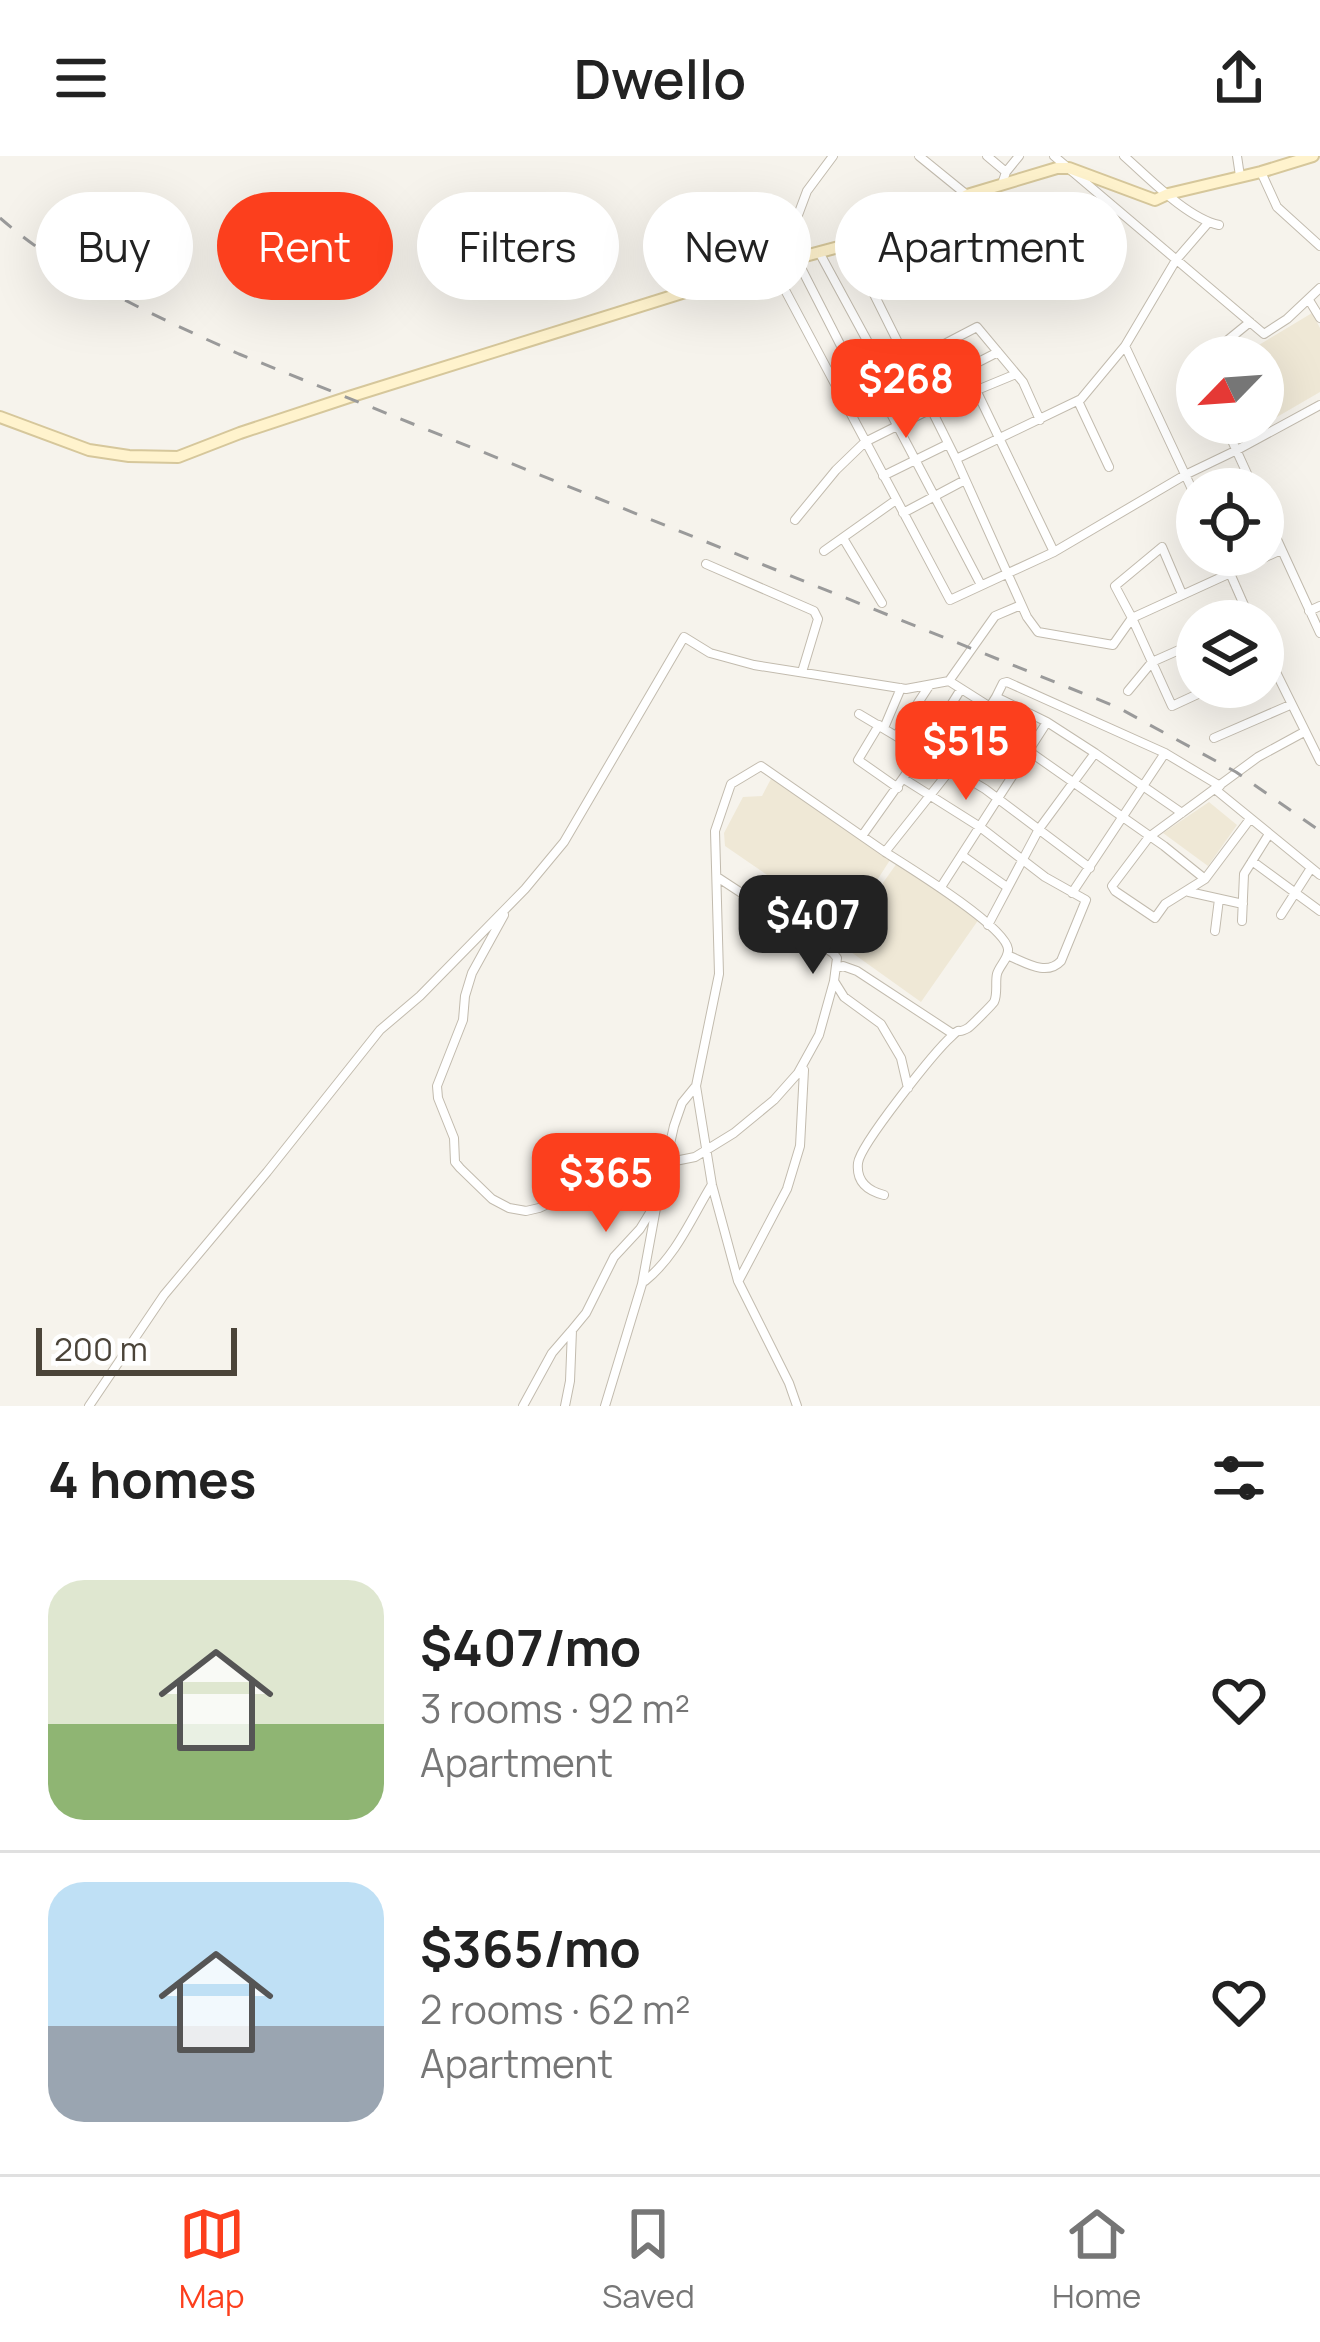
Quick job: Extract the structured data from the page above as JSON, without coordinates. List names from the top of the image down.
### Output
{
  "scale_bar": "200 m",
  "north": "bottom left",
  "page": {
    "header": "Dwello",
    "chip": [
      "Buy",
      "Rent",
      "Filters",
      "New",
      "Apartment"
    ],
    "price": [
      "$268",
      "$515",
      "$407",
      "$365"
    ],
    "scale": "200 m",
    "heading": "4 homes",
    "list": [
      {
        "name": "$407/mo",
        "note": "3 rooms · 92 m² · Apartment"
      },
      {
        "name": "$365/mo",
        "note": "2 rooms · 62 m² · Apartment"
      }
    ],
    "tabs": ["Map", "Saved", "Home"]
  }
}
